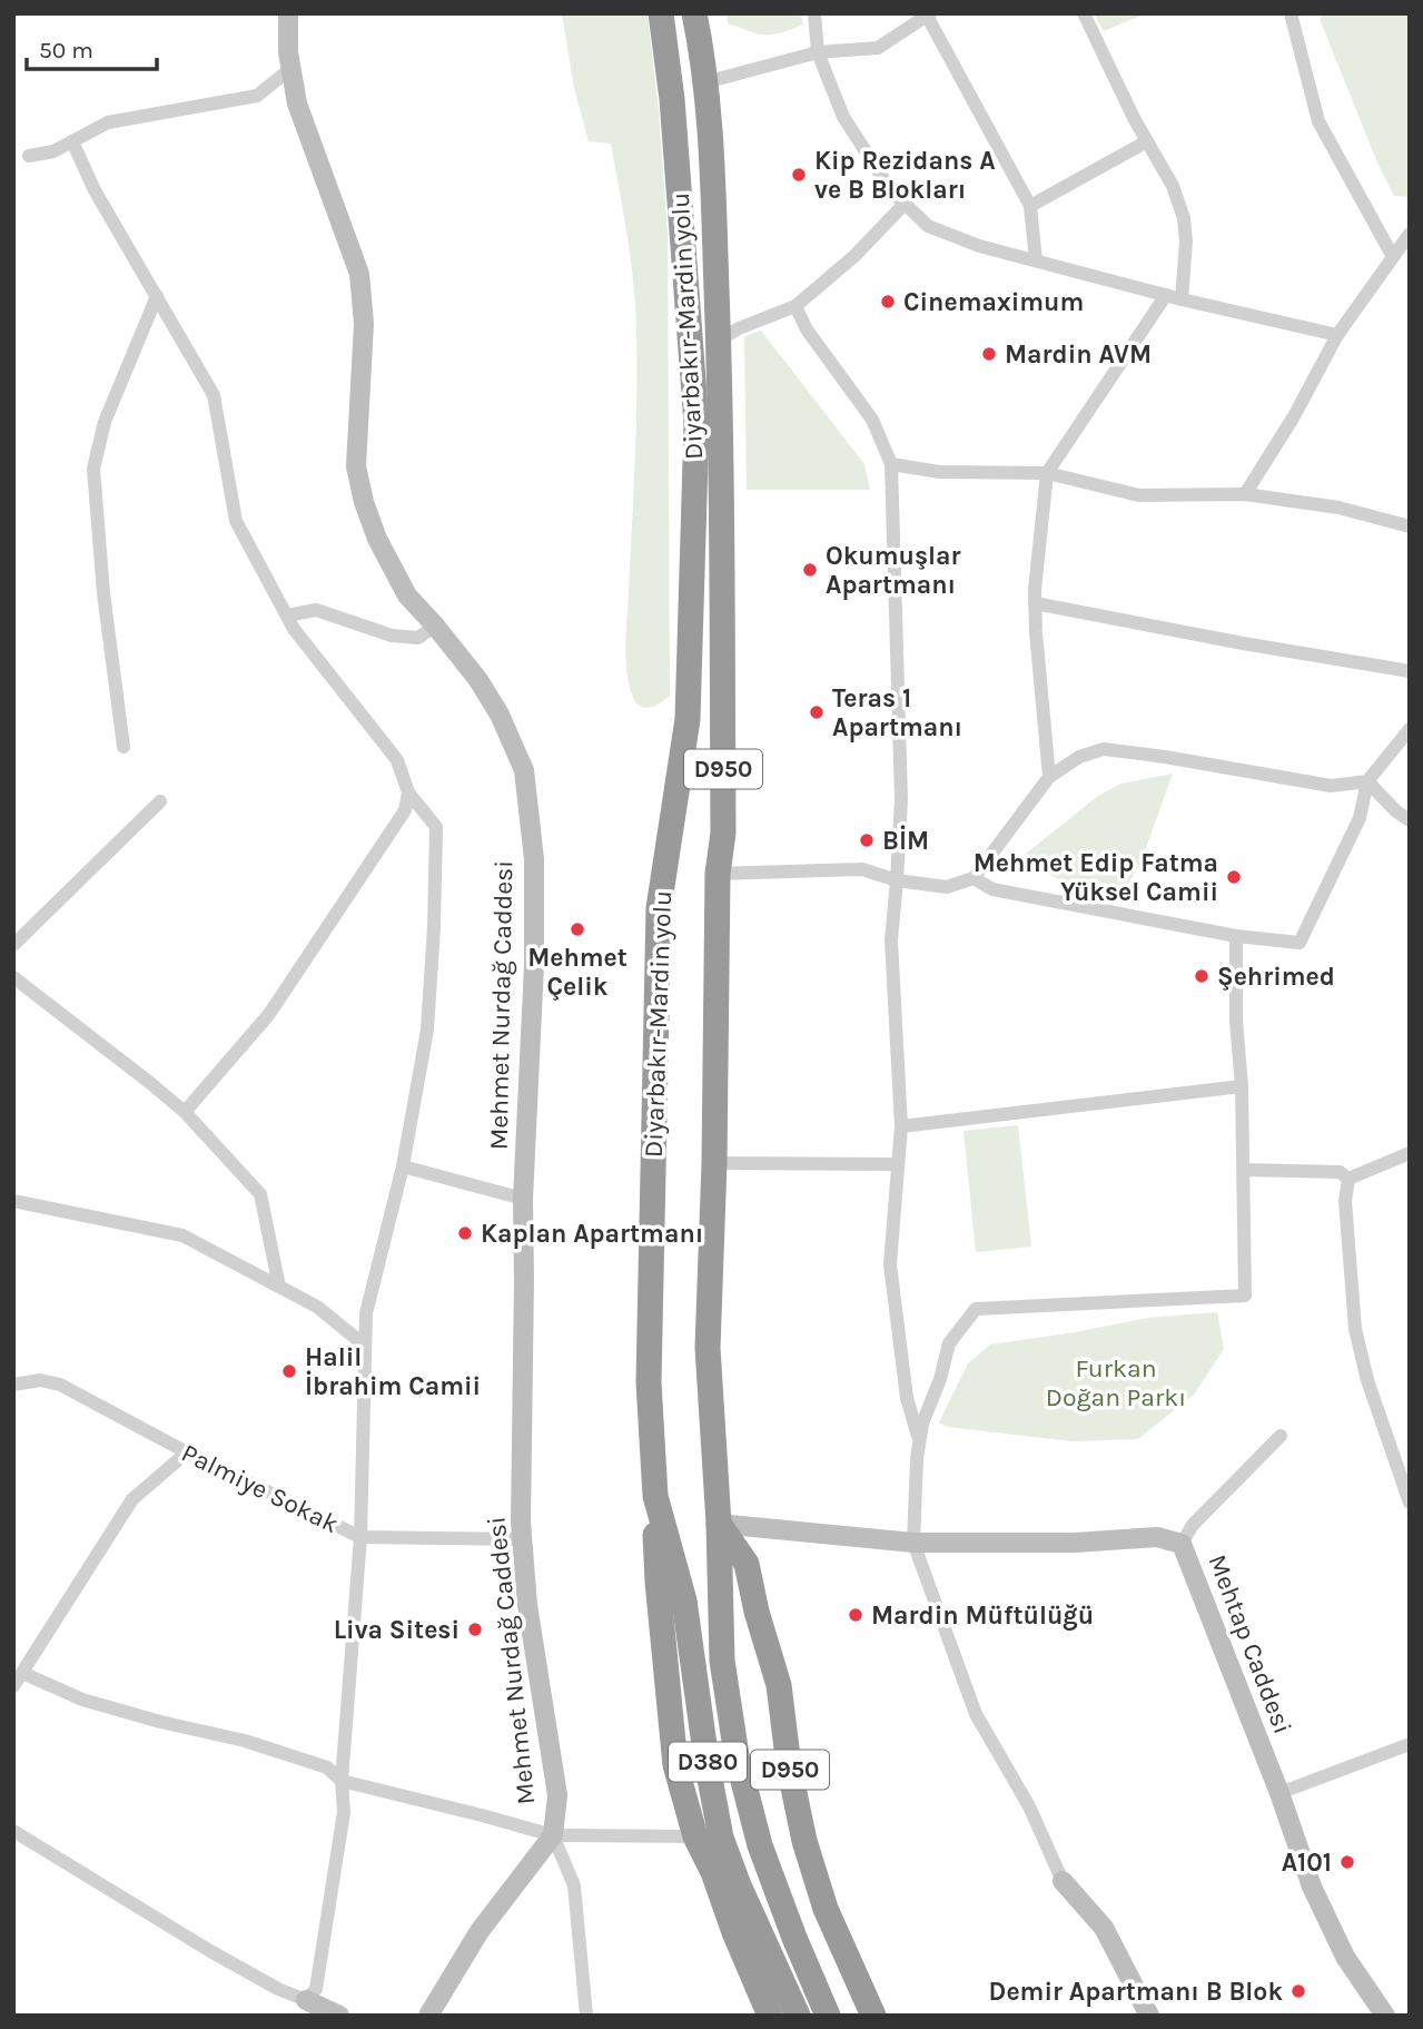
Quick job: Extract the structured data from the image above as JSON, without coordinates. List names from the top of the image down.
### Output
{
  "streets": {
    "highway": ["Diyarbakır-Mardin yolu", "D950", "D380"],
    "street": ["Mehmet Nurdağ Caddesi", "Palmiye Sokak", "Mehtap Caddesi"]
  },
  "crossings": [
    ["Diyarbakır-Mardin yolu", "D950"],
    ["Diyarbakır-Mardin yolu", "Mehtap Caddesi"],
    ["D950", "Mehtap Caddesi"],
    ["Mehmet Nurdağ Caddesi", "Palmiye Sokak"]
  ],
  "parks": ["Furkan Doğan Parkı"],
  "places": [
    "Kip Rezidans A ve B Blokları",
    "Cinemaximum",
    "Mardin AVM",
    "Okumuşlar Apartmanı",
    "Teras 1 Apartmanı",
    "BİM",
    "Mehmet Edip Fatma Yüksel Camii",
    "Mehmet Çelik",
    "Şehrimed",
    "Kaplan Apartmanı",
    "Halil İbrahim Camii",
    "Mardin Müftülüğü",
    "Liva Sitesi",
    "A101",
    "Demir Apartmanı B Blok"
  ],
  "scale_bar": "50 m"
}
